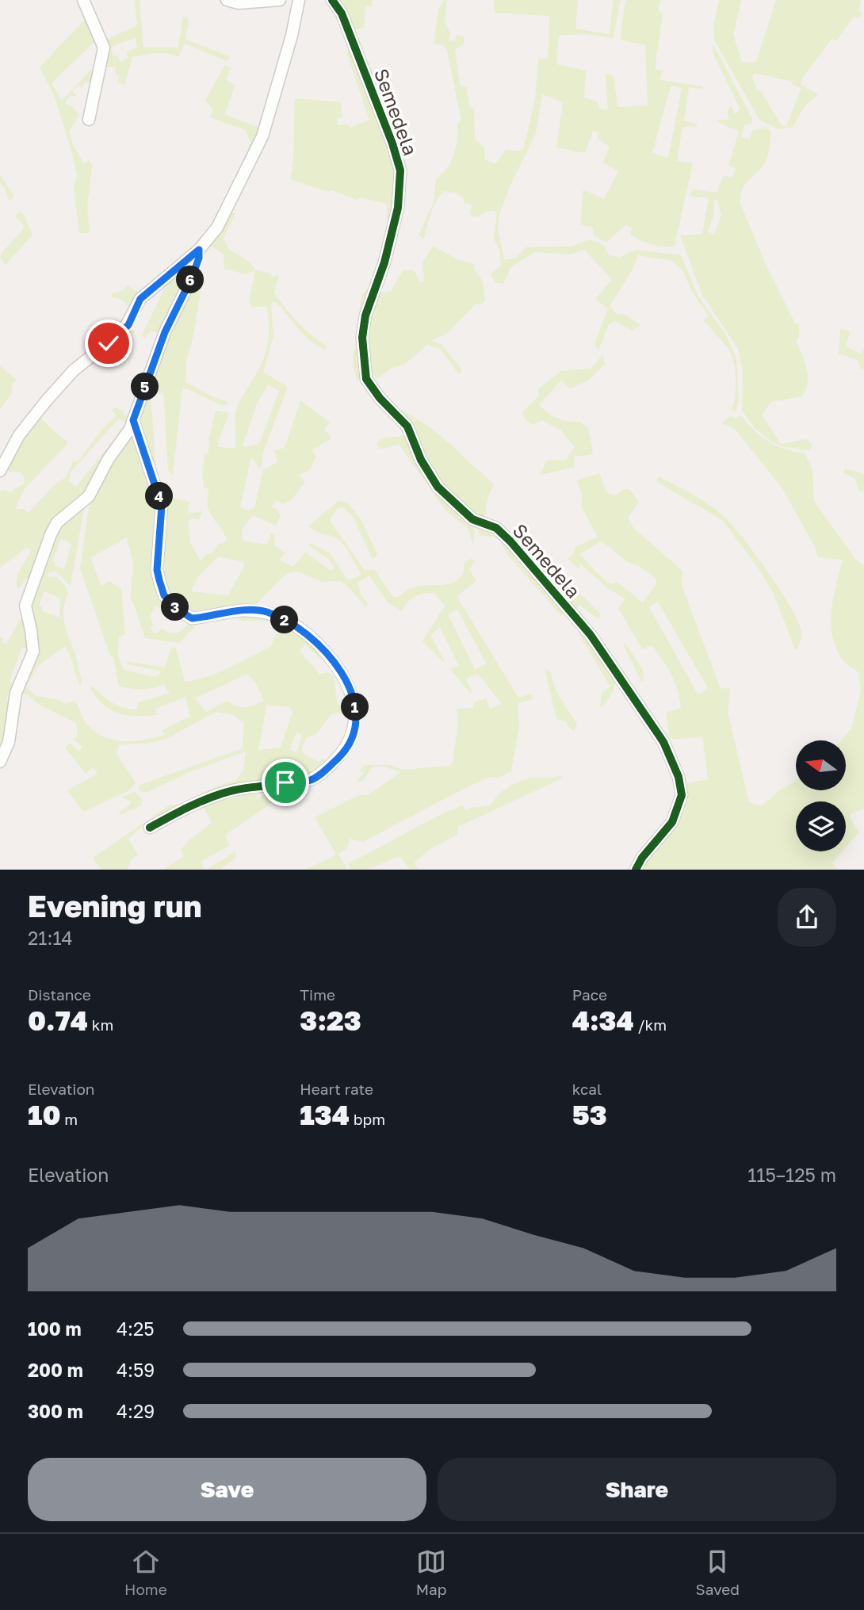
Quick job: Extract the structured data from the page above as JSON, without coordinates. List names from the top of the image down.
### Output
{
  "streets": {
    "street": ["Semedela"]
  },
  "north": "left",
  "page": {
    "pins": [
      "6",
      "5",
      "4",
      "3",
      "2",
      "1"
    ],
    "heading": ["Evening run", "21:14"],
    "stats": [
      ["Distance", "0.74 km"],
      ["Time", "3:23"],
      ["Pace", "4:34 /km"],
      ["Elevation", "10 m"],
      ["Heart rate", "134 bpm"],
      ["kcal", "53"]
    ],
    "chart": ["Elevation", "115–125 m"],
    "list": [
      {
        "name": "100 m",
        "note": "4:25"
      },
      {
        "name": "200 m",
        "note": "4:59"
      },
      {
        "name": "300 m",
        "note": "4:29"
      }
    ],
    "buttons": ["Save", "Share"],
    "tabs": ["Home", "Map", "Saved"]
  }
}
